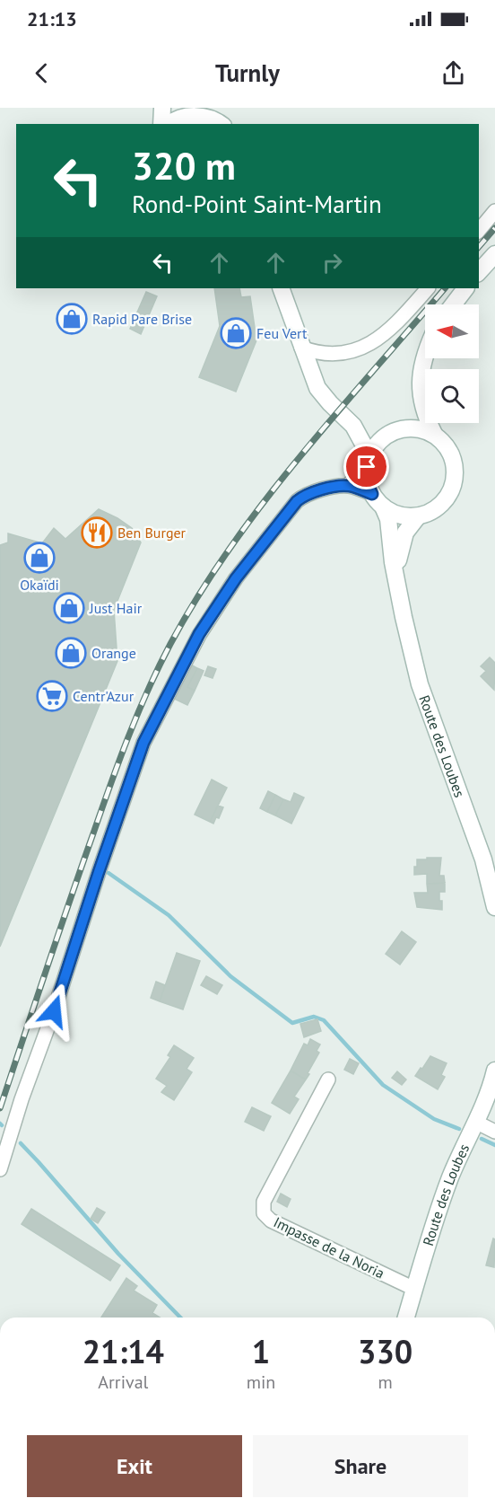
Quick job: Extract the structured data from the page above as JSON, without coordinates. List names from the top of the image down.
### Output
{
  "streets": {
    "main road": ["Route des Loubes"],
    "street": ["Impasse de la Noria"]
  },
  "crossings": [
    ["Route des Loubes", "Impasse de la Noria"]
  ],
  "places": {
    "shop": [
      "Rapid Pare Brise",
      "Feu Vert",
      "Okaïdi",
      "Just Hair",
      "Orange"
    ],
    "restaurant": ["Ben Burger"],
    "supermarket": ["Centr'Azur"]
  },
  "north": "left",
  "page": {
    "status": "21:13",
    "header": "Turnly",
    "turn": ["320 m", "Rond-Point Saint-Martin"],
    "eta": [
      "21:14",
      "Arrival",
      "1",
      "min",
      "330",
      "m"
    ],
    "buttons": ["Exit", "Share"]
  }
}
